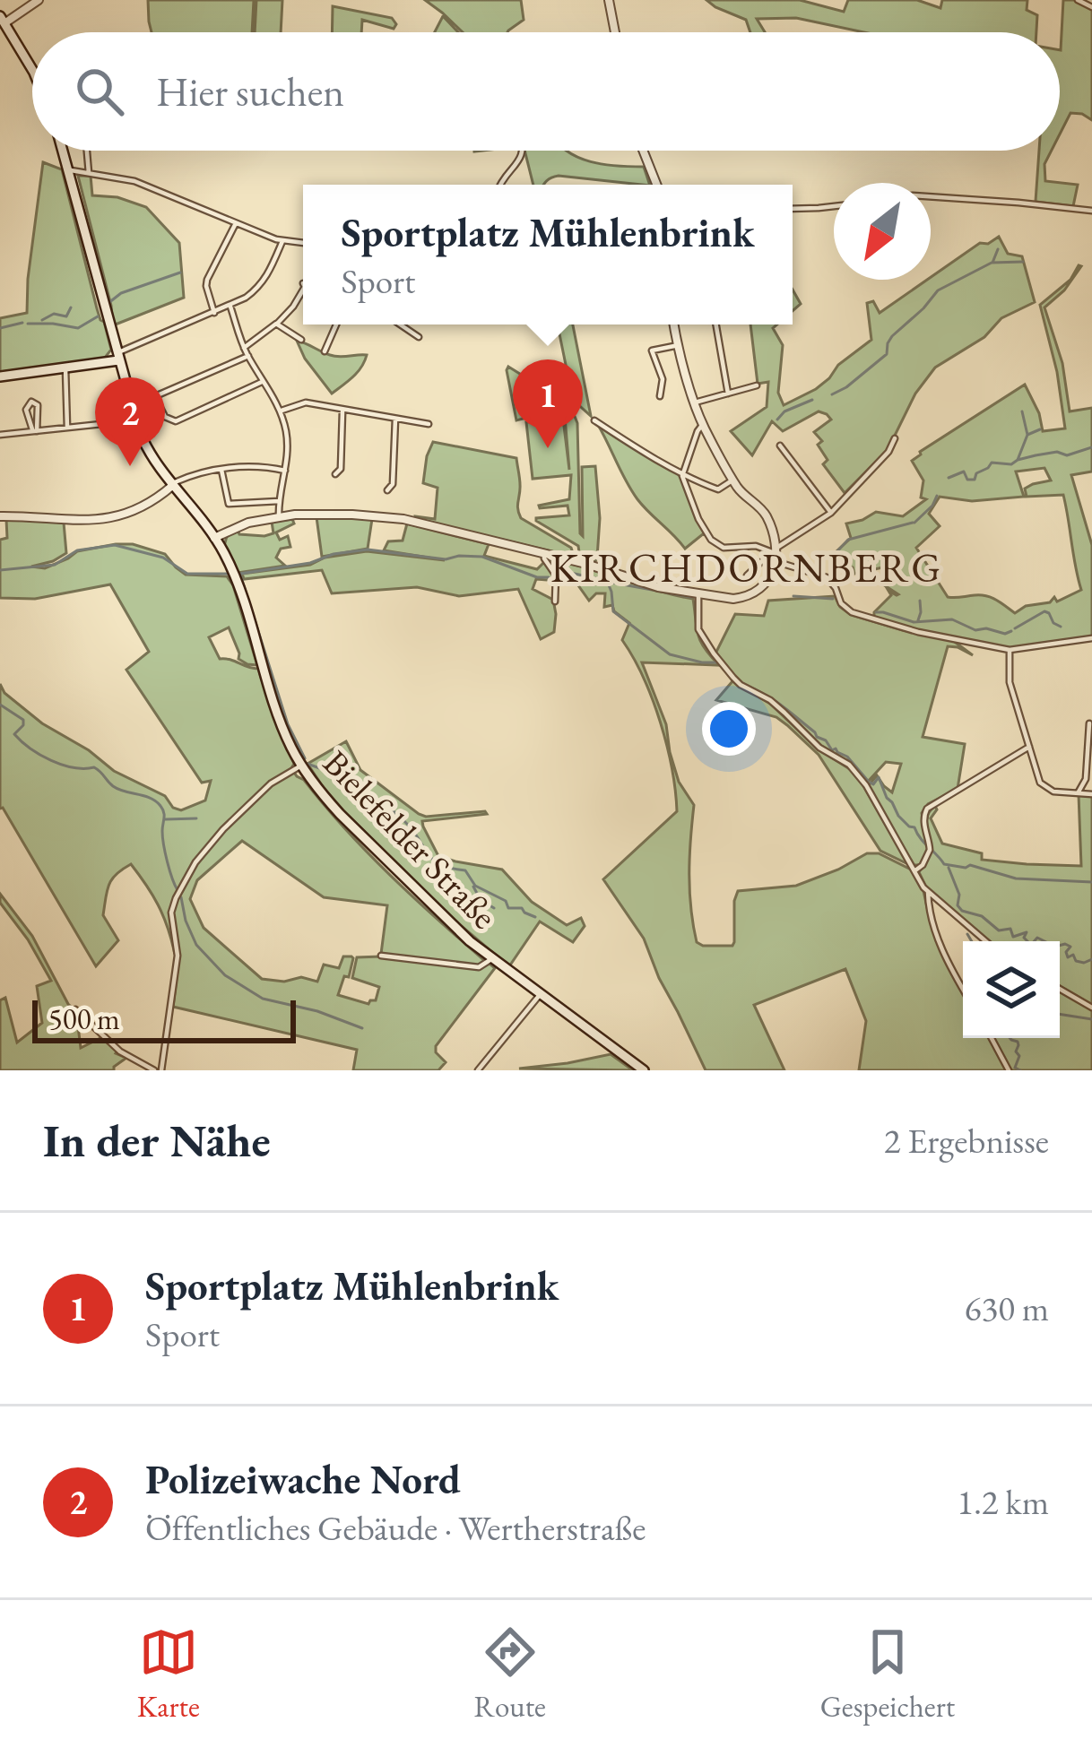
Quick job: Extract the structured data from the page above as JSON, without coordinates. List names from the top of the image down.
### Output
{
  "streets": {
    "main road": ["Bielefelder Straße"]
  },
  "districts": ["KIRCHDORNBERG"],
  "scale_bar": "500 m",
  "north": "bottom left",
  "page": {
    "search": "Hier suchen",
    "popup": ["Sportplatz Mühlenbrink", "Sport"],
    "pins": ["1", "2"],
    "scale": "500 m",
    "heading": ["In der Nähe", "2 Ergebnisse"],
    "list": [
      {
        "mark": "1",
        "name": "Sportplatz Mühlenbrink",
        "note": "Sport",
        "value": "630 m"
      },
      {
        "mark": "2",
        "name": "Polizeiwache Nord",
        "note": "Öffentliches Gebäude · Wertherstraße",
        "value": "1.2 km"
      }
    ],
    "nav": ["Karte", "Route", "Gespeichert"]
  }
}
